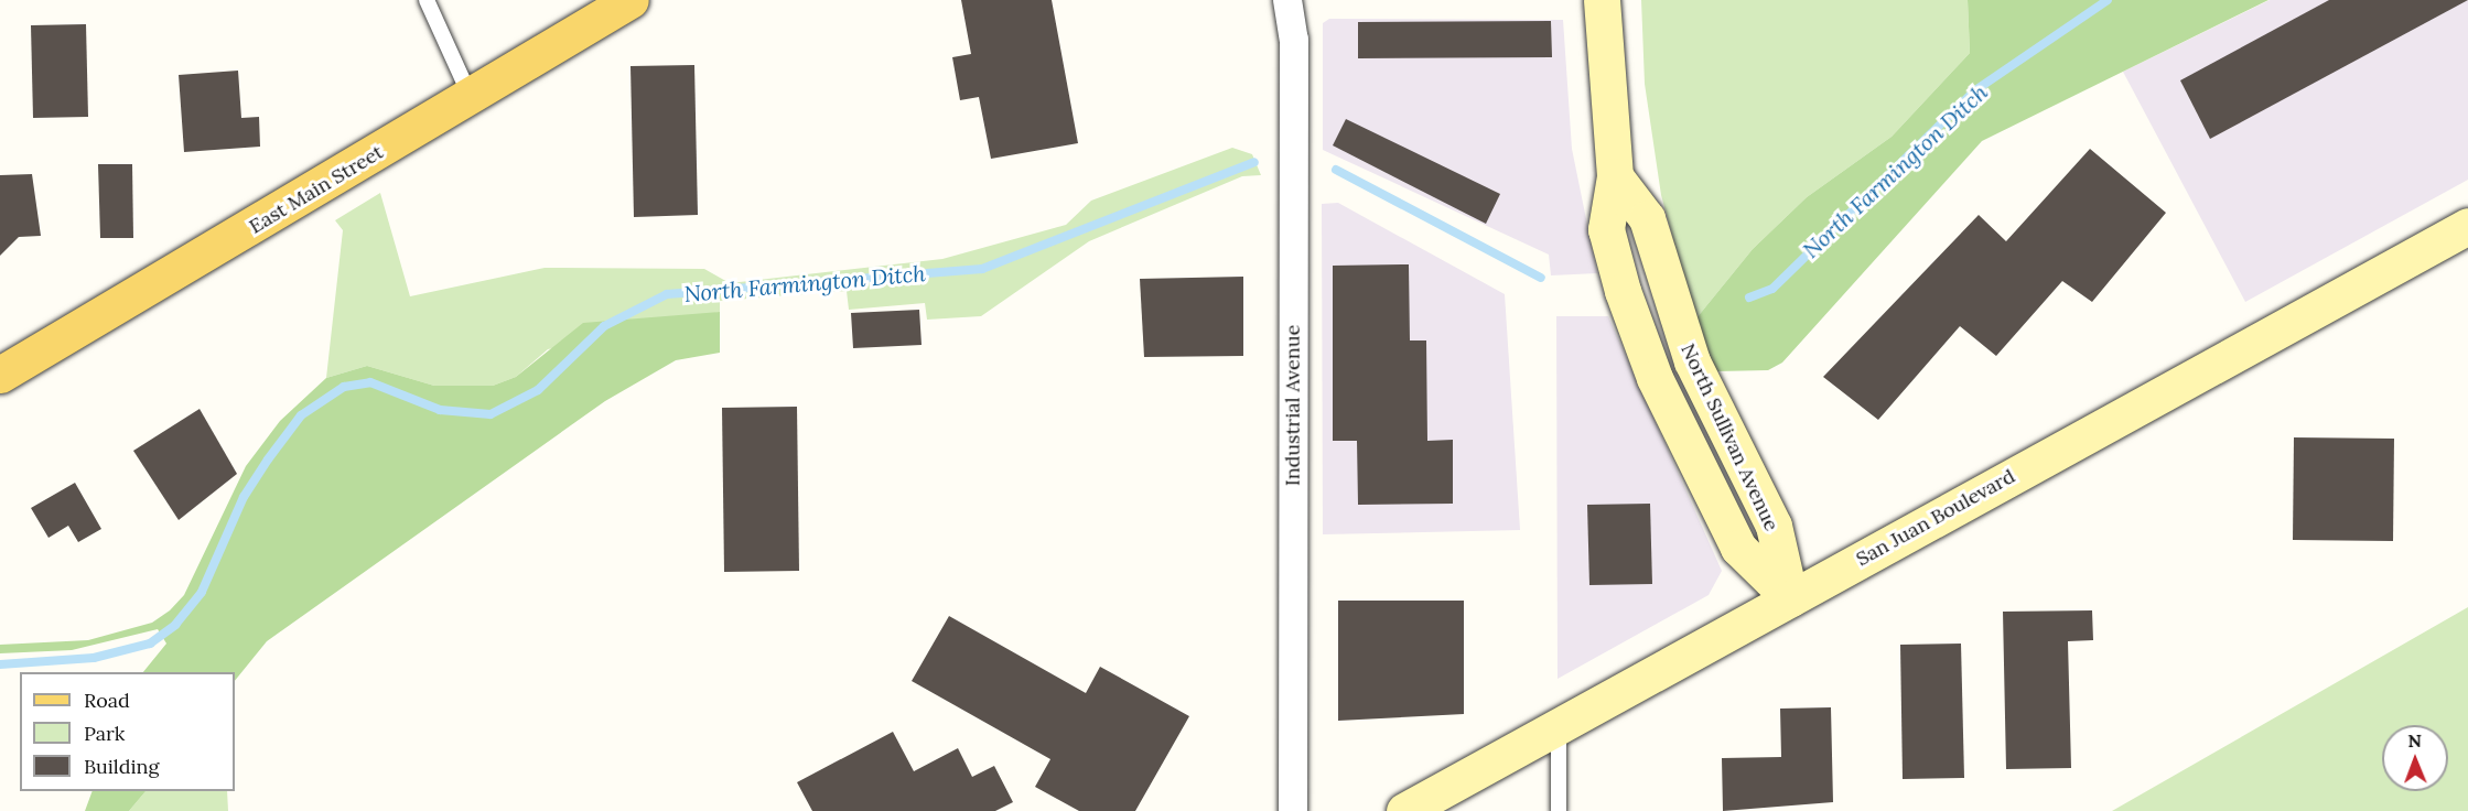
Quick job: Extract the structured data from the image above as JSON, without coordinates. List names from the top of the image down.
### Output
{
  "streets": {
    "main road": ["East Main Street", "North Sullivan Avenue", "San Juan Boulevard"],
    "street": ["Industrial Avenue"]
  },
  "crossings": [
    ["North Sullivan Avenue", "San Juan Boulevard"]
  ],
  "water": ["North Farmington Ditch"],
  "legend": ["Road", "Park", "Building"],
  "north": "top"
}
